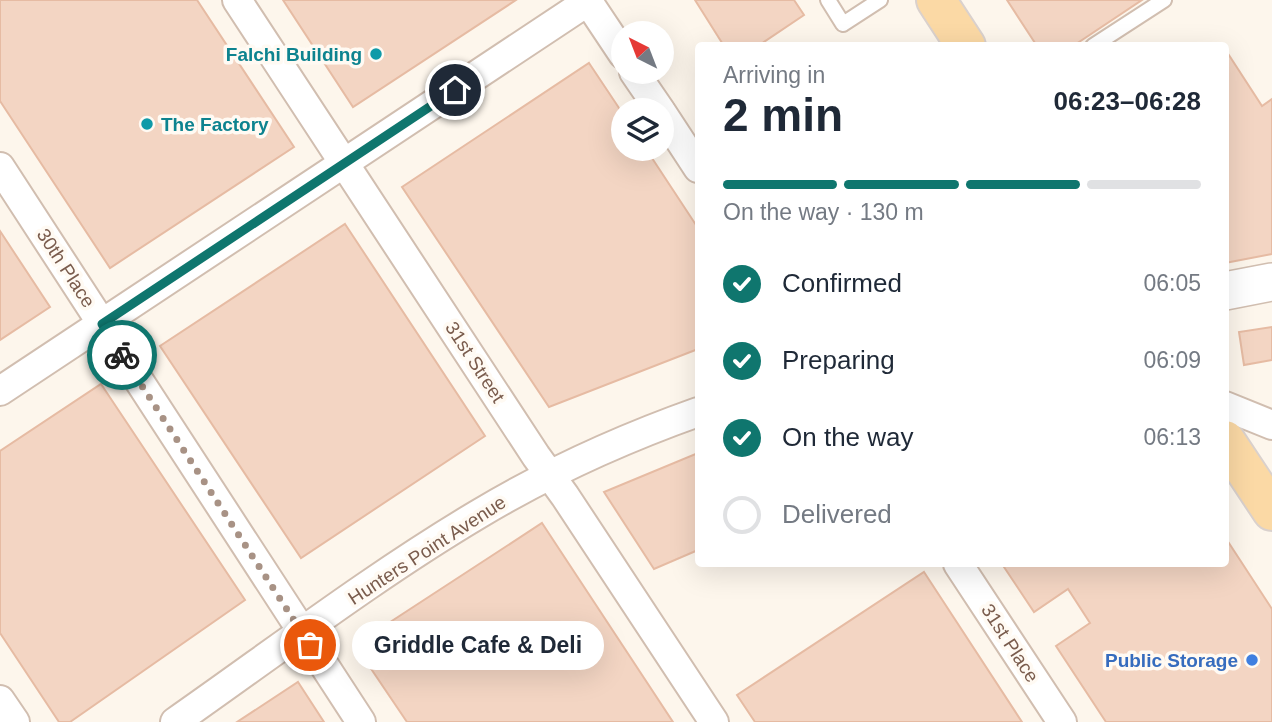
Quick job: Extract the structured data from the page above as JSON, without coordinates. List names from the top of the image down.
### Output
{
  "streets": {
    "street": [
      "30th Place",
      "31st Street",
      "Hunters Point Avenue",
      "31st Place"
    ]
  },
  "crossings": [
    ["30th Place", "Hunters Point Avenue"],
    ["31st Street", "Hunters Point Avenue"]
  ],
  "places": [
    "Falchi Building",
    "The Factory",
    "Griddle Cafe & Deli",
    "Public Storage"
  ],
  "north": "top left",
  "page": {
    "heading": ["2 min", "Arriving in", "06:23–06:28"],
    "bar": "On the way · 130 m",
    "list": [
      ["Confirmed", "06:05"],
      ["Preparing", "06:09"],
      ["On the way", "06:13"],
      "Delivered"
    ],
    "bubble": "Griddle Cafe & Deli"
  }
}
